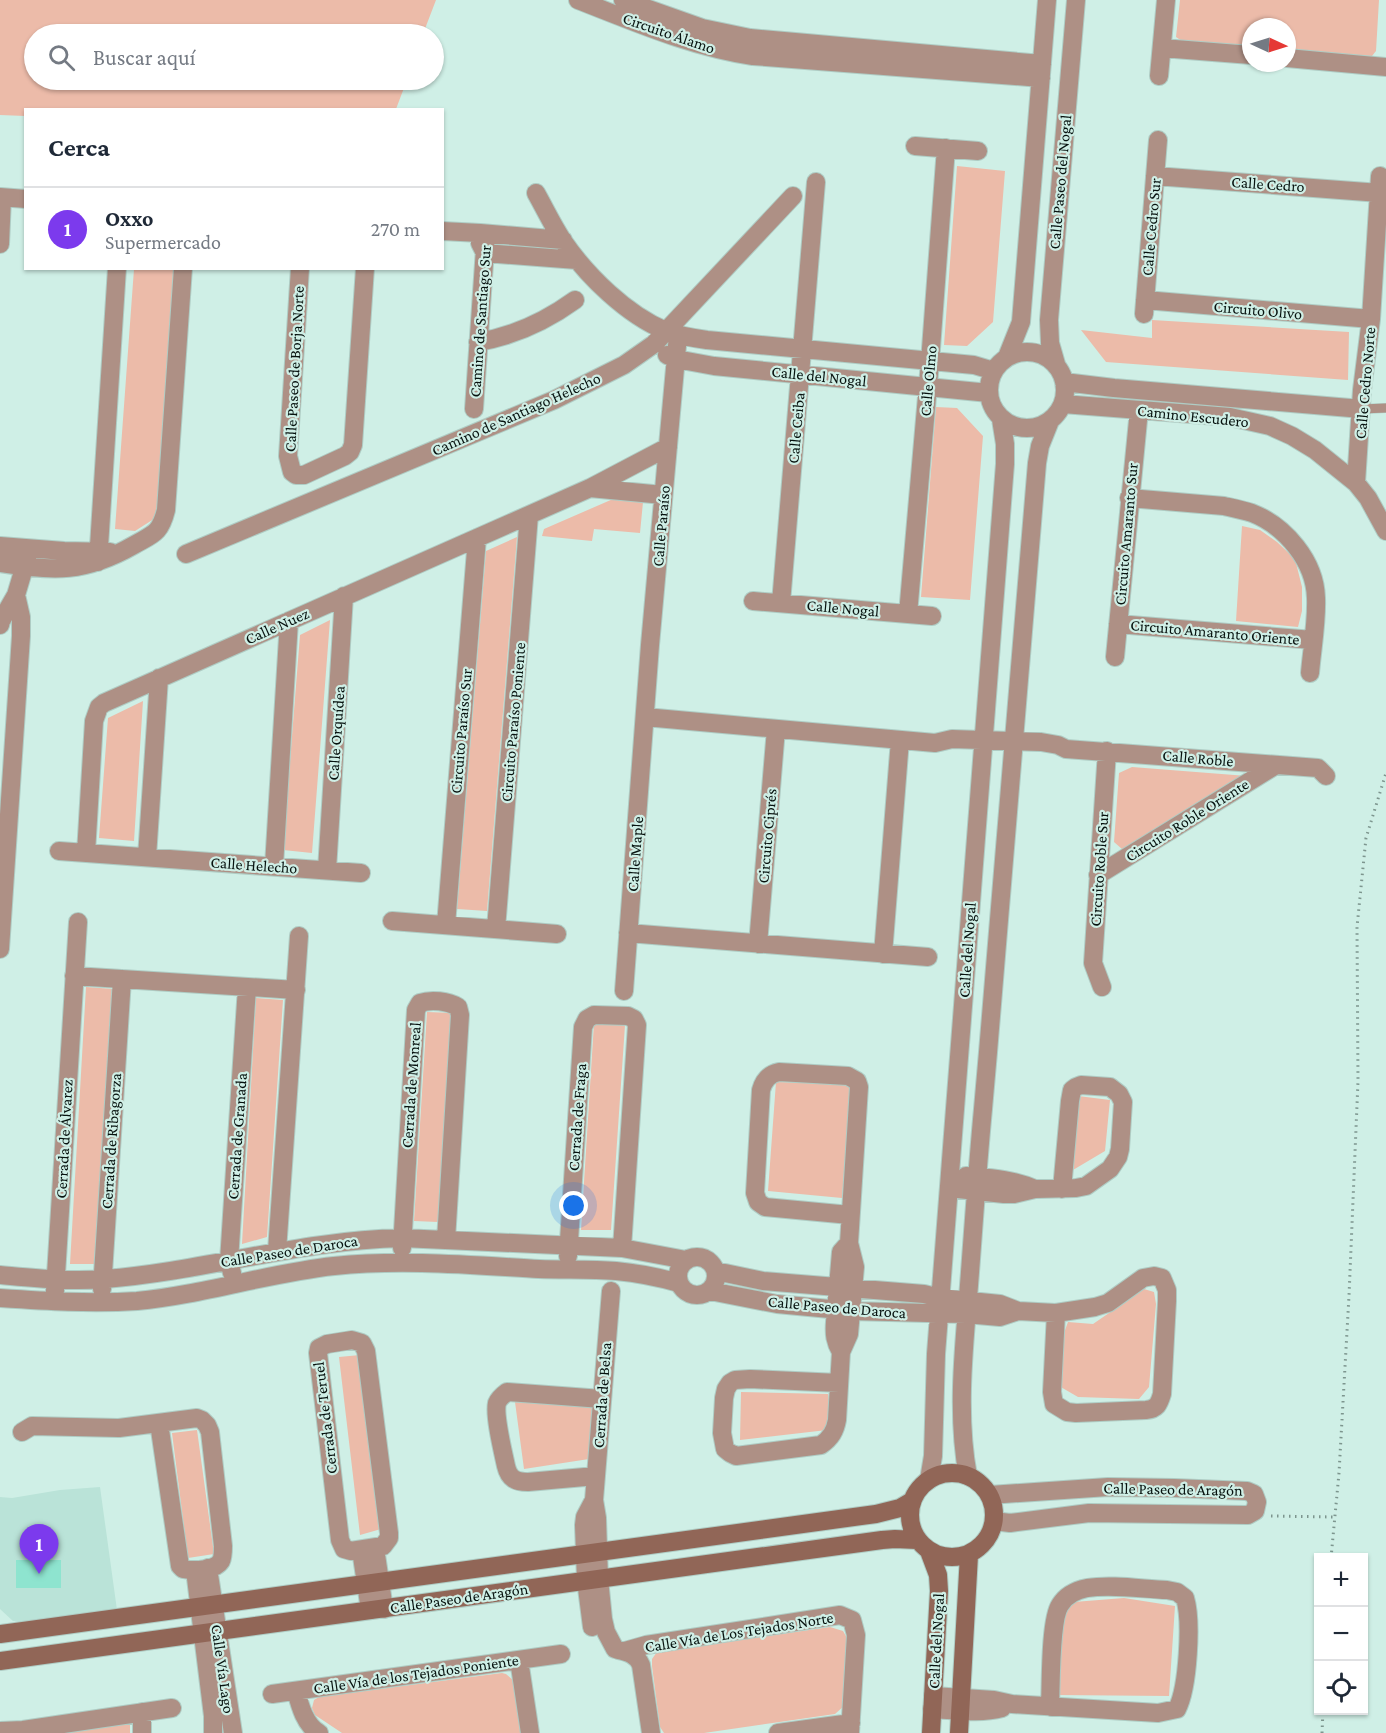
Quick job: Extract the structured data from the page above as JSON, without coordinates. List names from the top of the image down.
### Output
{
  "streets": {
    "street": [
      "Circuito Álamo",
      "Calle Paseo del Nogal",
      "Calle Cedro",
      "Calle Cedro Sur",
      "Circuito Olivo",
      "Camino de Santiago Sur",
      "Calle Paseo de Borja Norte",
      "Calle del Nogal",
      "Calle Olmo",
      "Calle Cedro Norte",
      "Camino de Santiago Helecho",
      "Camino Escudero",
      "Calle Ceiba",
      "Calle Paraíso",
      "Circuito Amaranto Sur",
      "Calle Nogal",
      "Calle Nuez",
      "Circuito Amaranto Oriente",
      "Circuito Paraíso Poniente",
      "Circuito Paraíso Sur",
      "Calle Orquídea",
      "Calle Roble",
      "Circuito Roble Oriente",
      "Circuito Ciprés",
      "Calle Maple",
      "Calle Helecho",
      "Circuito Roble Sur",
      "Cerrada de Monreal",
      "Cerrada de Fraga",
      "Cerrada de Granada",
      "Cerrada de Álvarez",
      "Cerrada de Ribagorza",
      "Calle Paseo de Daroca",
      "Cerrada de Belsa",
      "Cerrada de Teruel",
      "Calle Paseo de Aragón",
      "Calle Vía de Los Tejados Norte",
      "Calle Vía Lago",
      "Calle Vía de los Tejados Poniente"
    ]
  },
  "crossings": [
    ["Circuito Álamo", "Calle Paseo del Nogal"],
    ["Calle Paseo del Nogal", "Calle del Nogal"],
    ["Calle Paseo del Nogal", "Camino Escudero"],
    ["Calle Cedro", "Calle Cedro Sur"],
    ["Calle Cedro", "Calle Cedro Norte"],
    ["Calle Cedro Sur", "Circuito Olivo"],
    ["Circuito Olivo", "Calle Cedro Norte"],
    ["Calle del Nogal", "Calle Olmo"],
    ["Calle del Nogal", "Camino de Santiago Helecho"],
    ["Calle del Nogal", "Camino Escudero"],
    ["Calle del Nogal", "Calle Ceiba"],
    ["Calle del Nogal", "Calle Paraíso"],
    ["Calle del Nogal", "Calle Roble"],
    ["Calle del Nogal", "Calle Paseo de Daroca"],
    ["Calle del Nogal", "Calle Paseo de Aragón"],
    ["Calle Olmo", "Calle Nogal"],
    ["Calle Cedro Norte", "Camino Escudero"],
    ["Camino de Santiago Helecho", "Calle Paraíso"],
    ["Camino Escudero", "Circuito Amaranto Sur"],
    ["Calle Ceiba", "Calle Nogal"],
    ["Calle Paraíso", "Calle Nuez"],
    ["Calle Paraíso", "Calle Maple"],
    ["Circuito Amaranto Sur", "Circuito Amaranto Oriente"],
    ["Calle Nuez", "Circuito Paraíso Poniente"],
    ["Calle Nuez", "Circuito Paraíso Sur"],
    ["Calle Nuez", "Calle Orquídea"],
    ["Calle Nuez", "Calle Helecho"],
    ["Calle Orquídea", "Calle Helecho"],
    ["Calle Roble", "Circuito Roble Oriente"],
    ["Calle Roble", "Circuito Roble Sur"],
    ["Circuito Roble Oriente", "Circuito Roble Sur"],
    ["Cerrada de Monreal", "Calle Paseo de Daroca"],
    ["Cerrada de Fraga", "Calle Paseo de Daroca"],
    ["Cerrada de Granada", "Calle Paseo de Daroca"],
    ["Cerrada de Álvarez", "Calle Paseo de Daroca"],
    ["Cerrada de Ribagorza", "Calle Paseo de Daroca"],
    ["Cerrada de Belsa", "Calle Paseo de Aragón"],
    ["Cerrada de Belsa", "Calle Vía de Los Tejados Norte"],
    ["Calle Paseo de Aragón", "Calle Vía Lago"]
  ],
  "north": "right",
  "page": {
    "search": "Buscar aquí",
    "heading": "Cerca",
    "list": [
      {
        "mark": "1",
        "name": "Oxxo",
        "note": "Supermercado",
        "value": "270 m"
      }
    ],
    "pins": "1",
    "map_buttons": ["+", "−"]
  }
}
